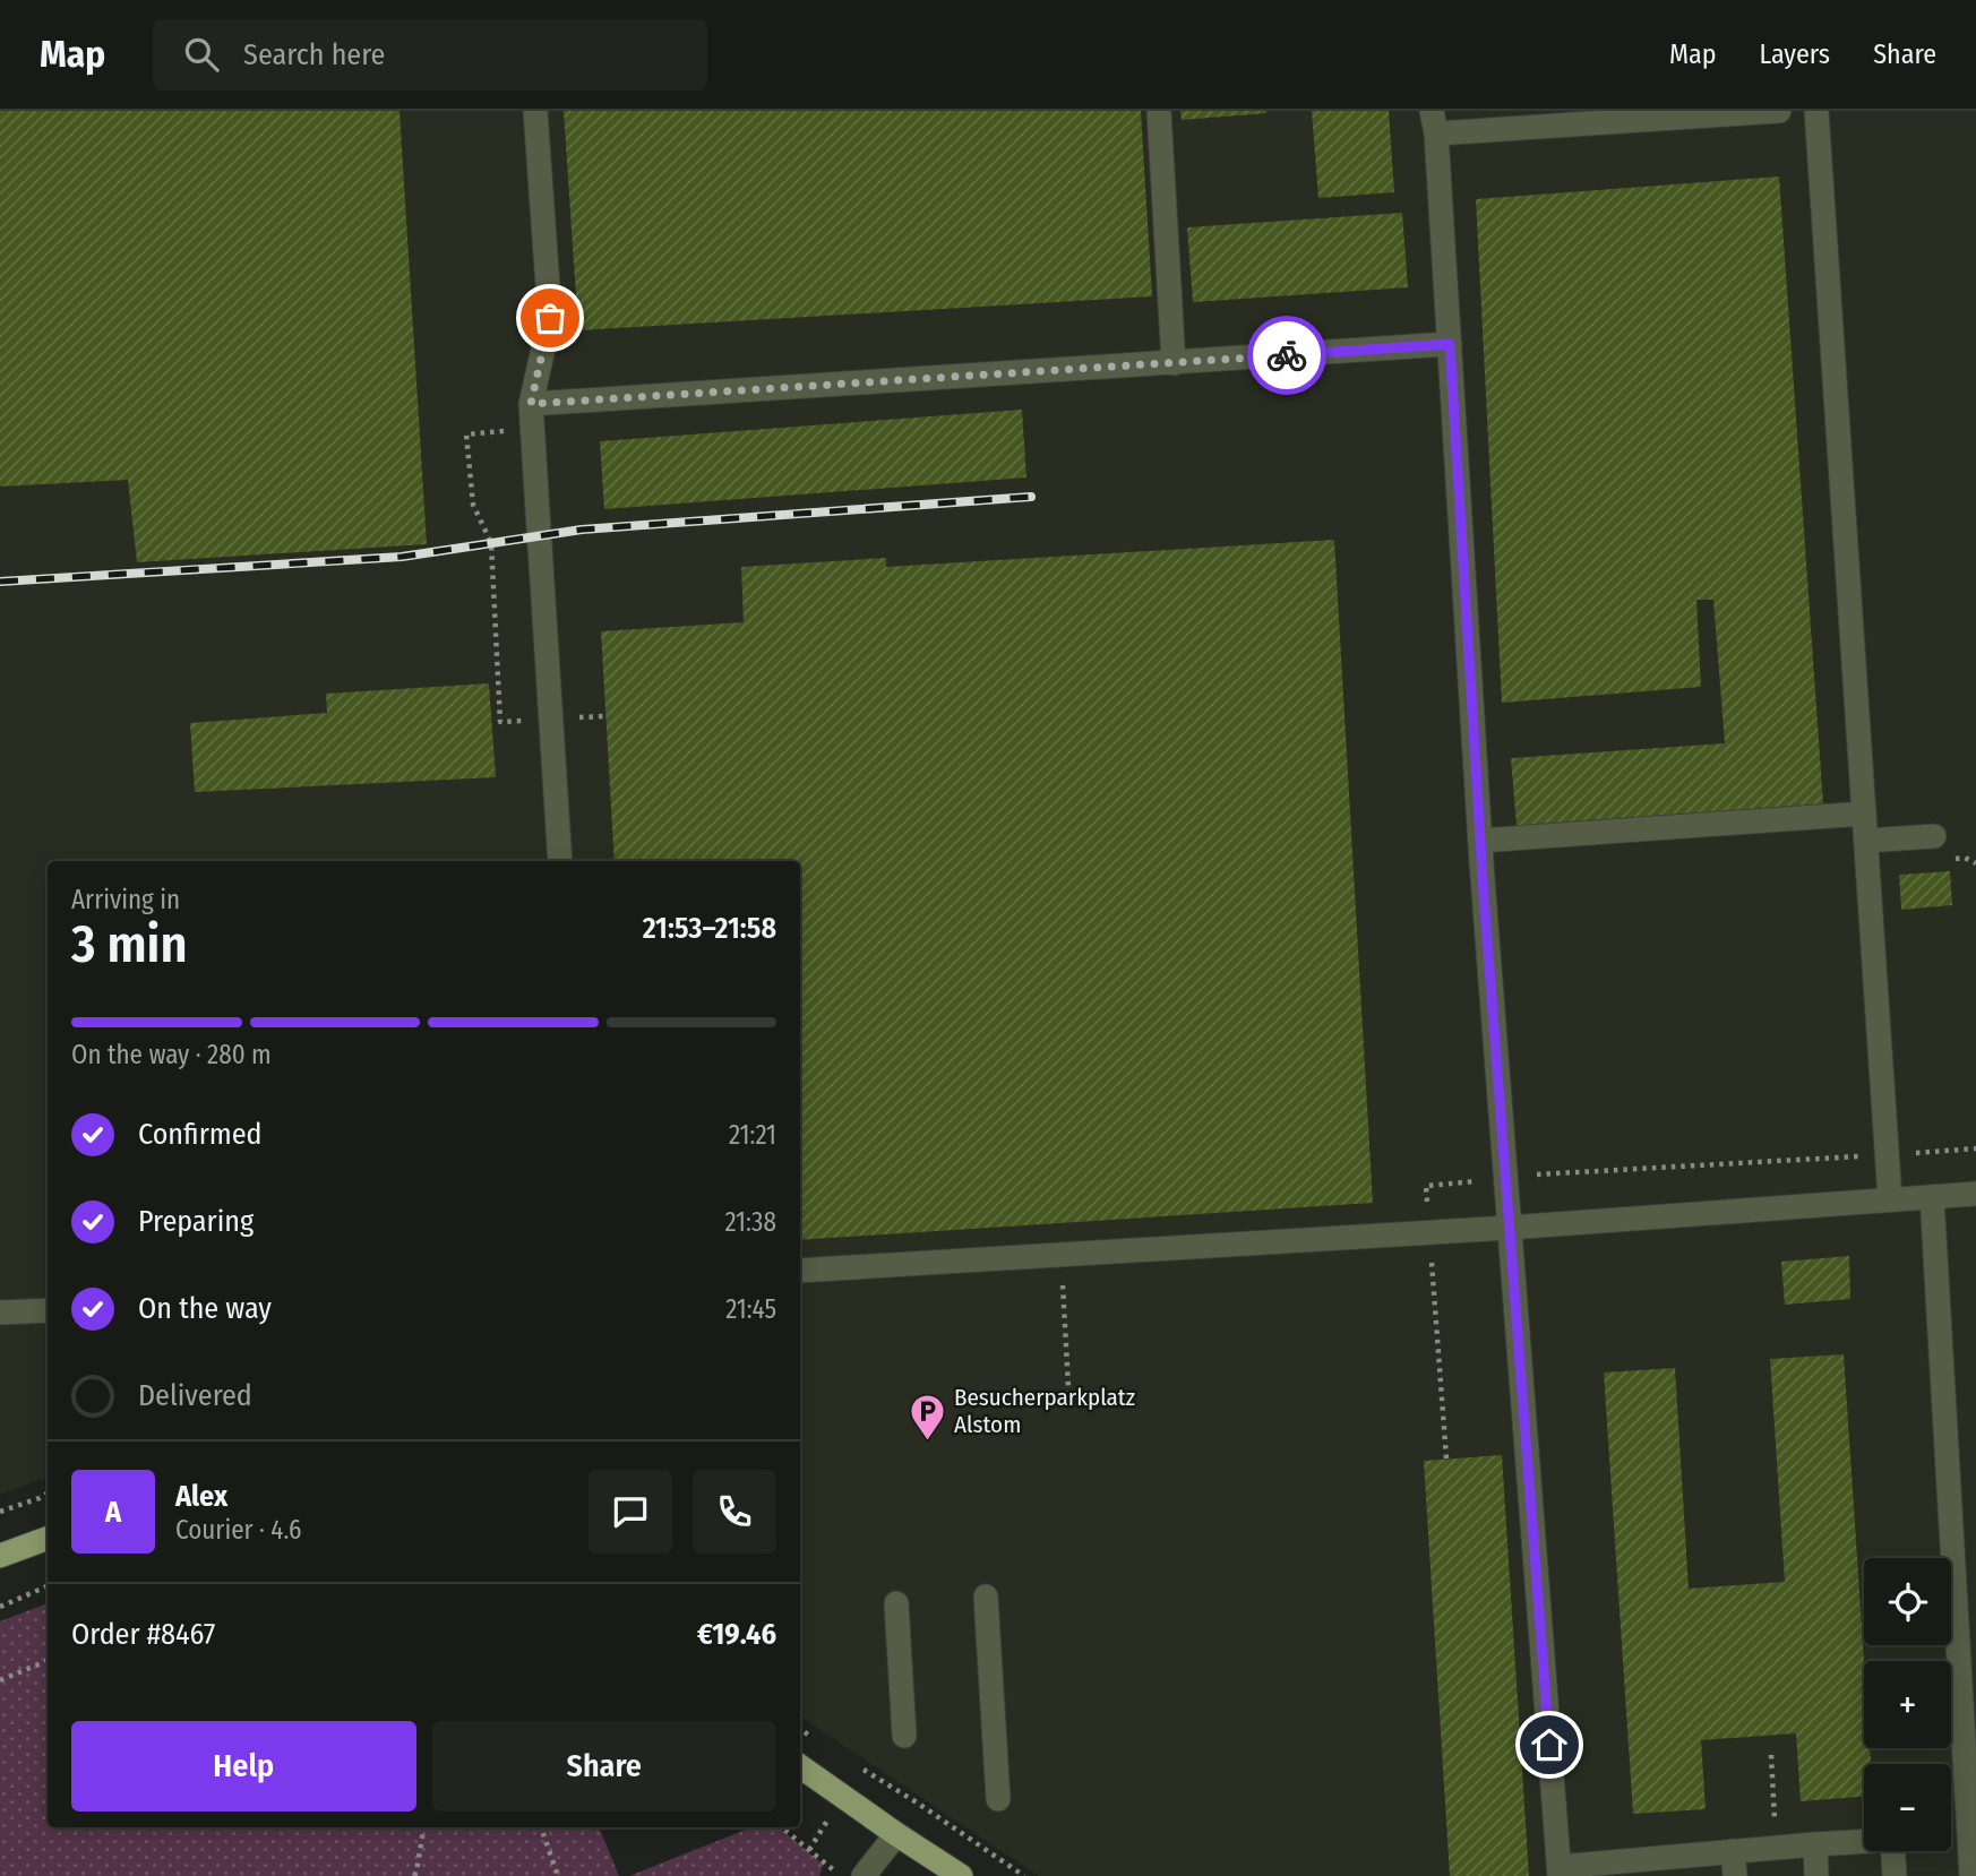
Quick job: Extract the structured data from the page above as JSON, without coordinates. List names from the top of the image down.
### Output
{
  "places": {
    "parking": ["Besucherparkplatz Alstom"]
  },
  "page": {
    "header": "Map",
    "search": "Search here",
    "nav": ["Map", "Layers", "Share"],
    "heading": ["3 min", "Arriving in", "21:53–21:58"],
    "panel": [
      "Alex",
      "Courier · 4.6",
      "Order #8467",
      "€19.46"
    ],
    "bar": "On the way · 280 m",
    "list": [
      ["Confirmed", "21:21"],
      ["Preparing", "21:38"],
      ["On the way", "21:45"],
      "Delivered"
    ],
    "round": "A",
    "map_buttons": ["+", "−"],
    "buttons": ["Help", "Share"]
  }
}
